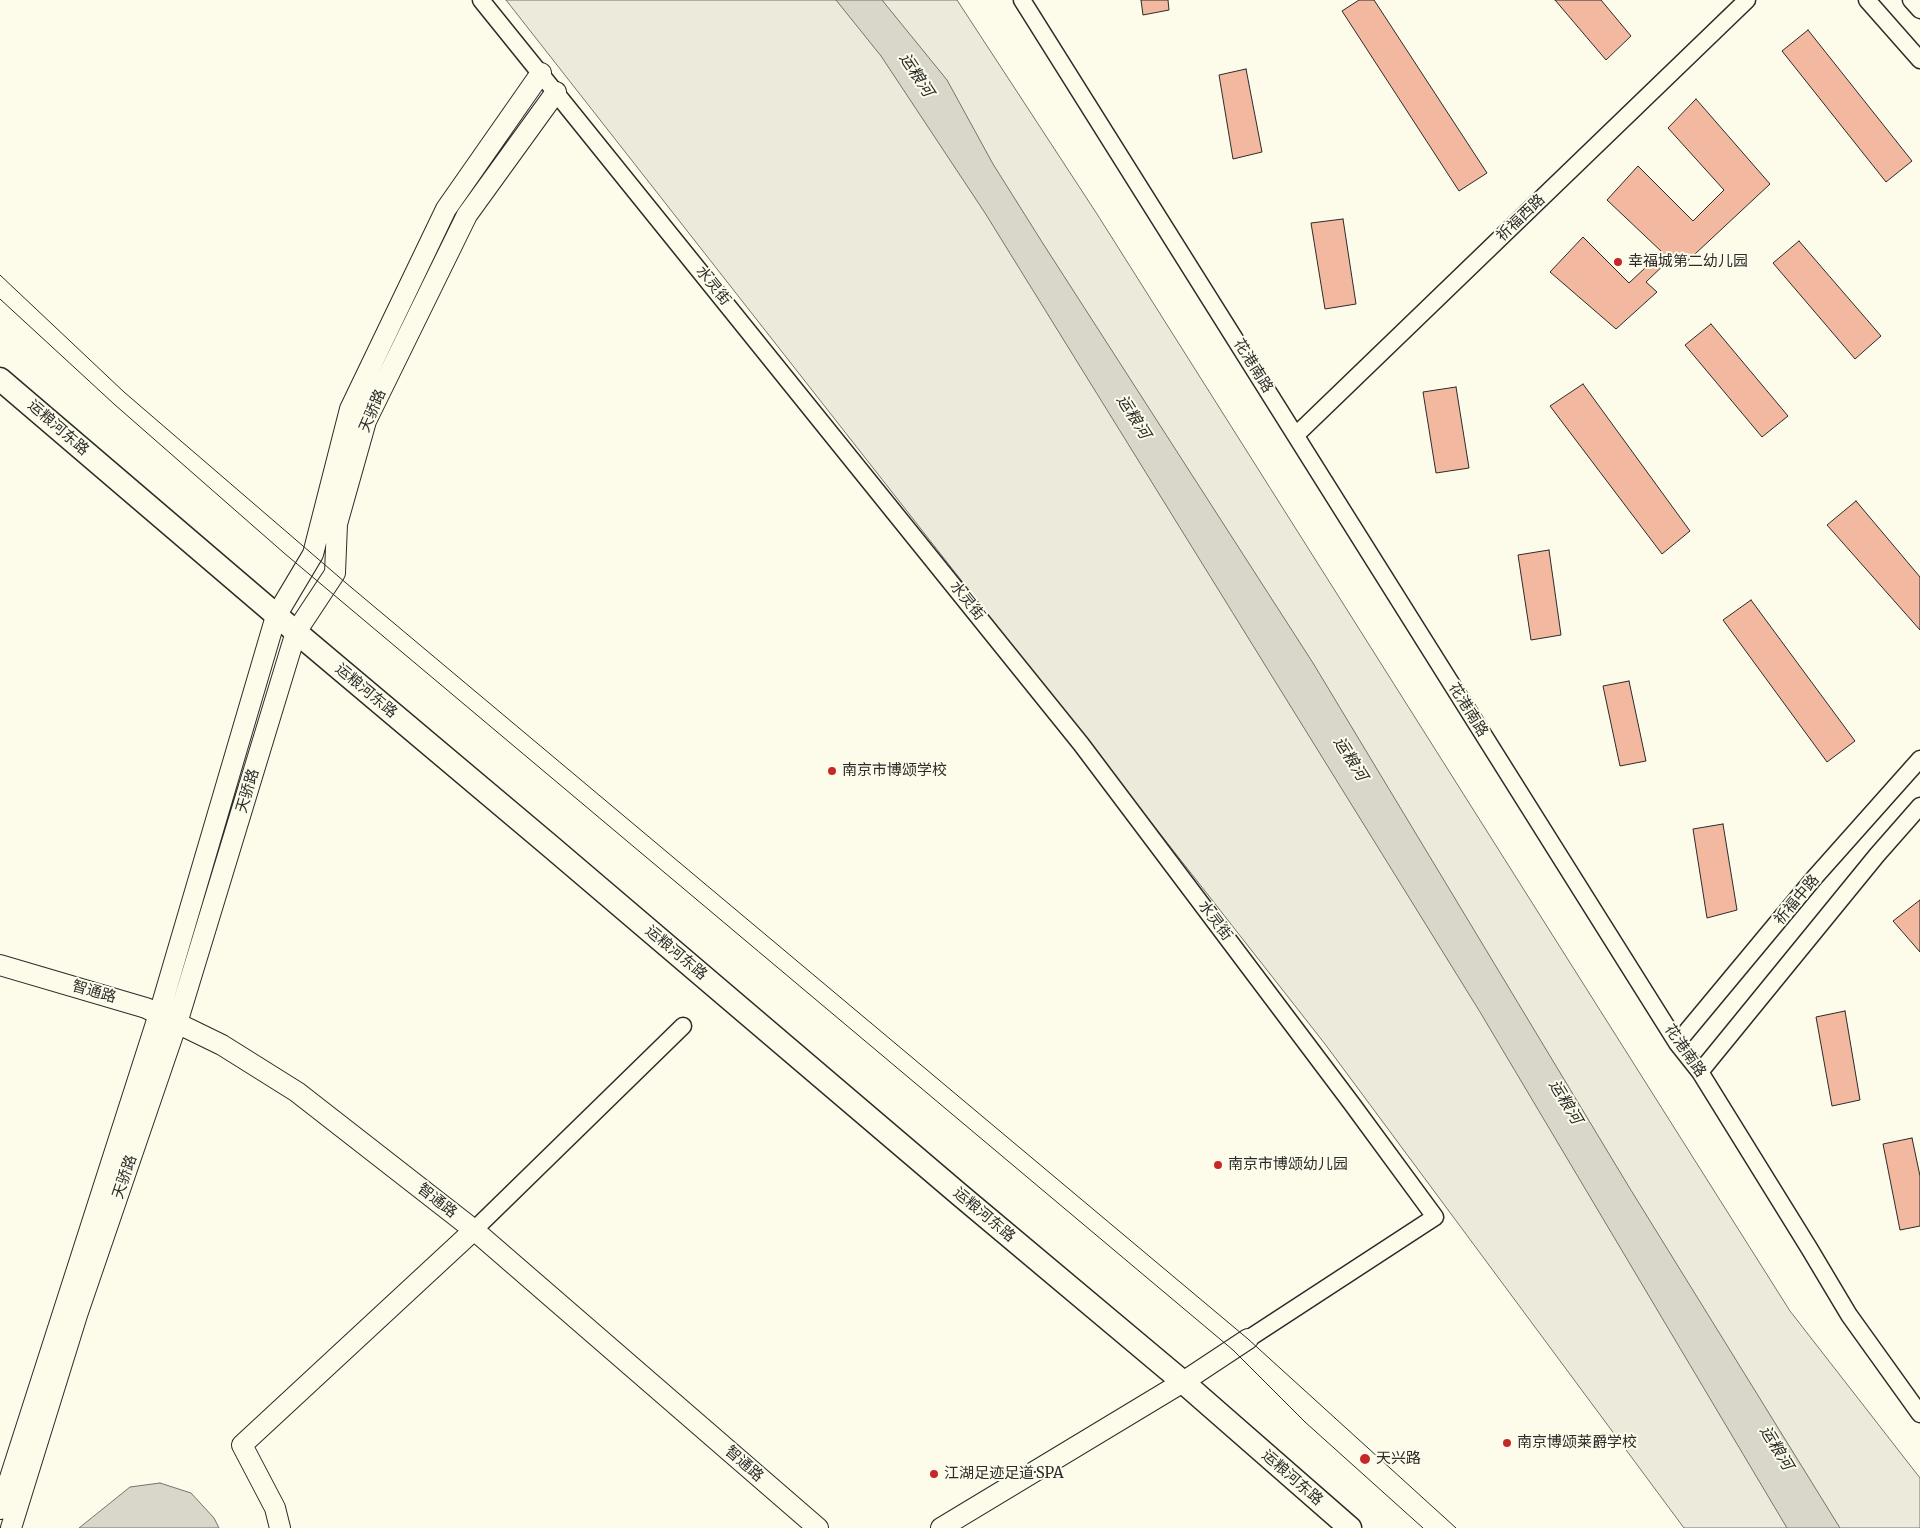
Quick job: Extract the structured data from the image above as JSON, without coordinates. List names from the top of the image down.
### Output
{
  "streets": {
    "main road": ["运粮河东路"],
    "street": [
      "祈福西路",
      "水灵街",
      "花港南路",
      "天骄路",
      "祈福中路",
      "智通路"
    ]
  },
  "crossings": [
    ["祈福西路", "花港南路"],
    ["水灵街", "天骄路"],
    ["花港南路", "祈福中路"],
    ["天骄路", "运粮河东路"],
    ["天骄路", "智通路"]
  ],
  "water": ["运粮河"],
  "places": [
    "幸福城第二幼儿园",
    "南京市博颂学校",
    "南京市博颂幼儿园",
    "南京博颂莱爵学校",
    "天兴路",
    "江湖足迹足道·SPA"
  ]
}
